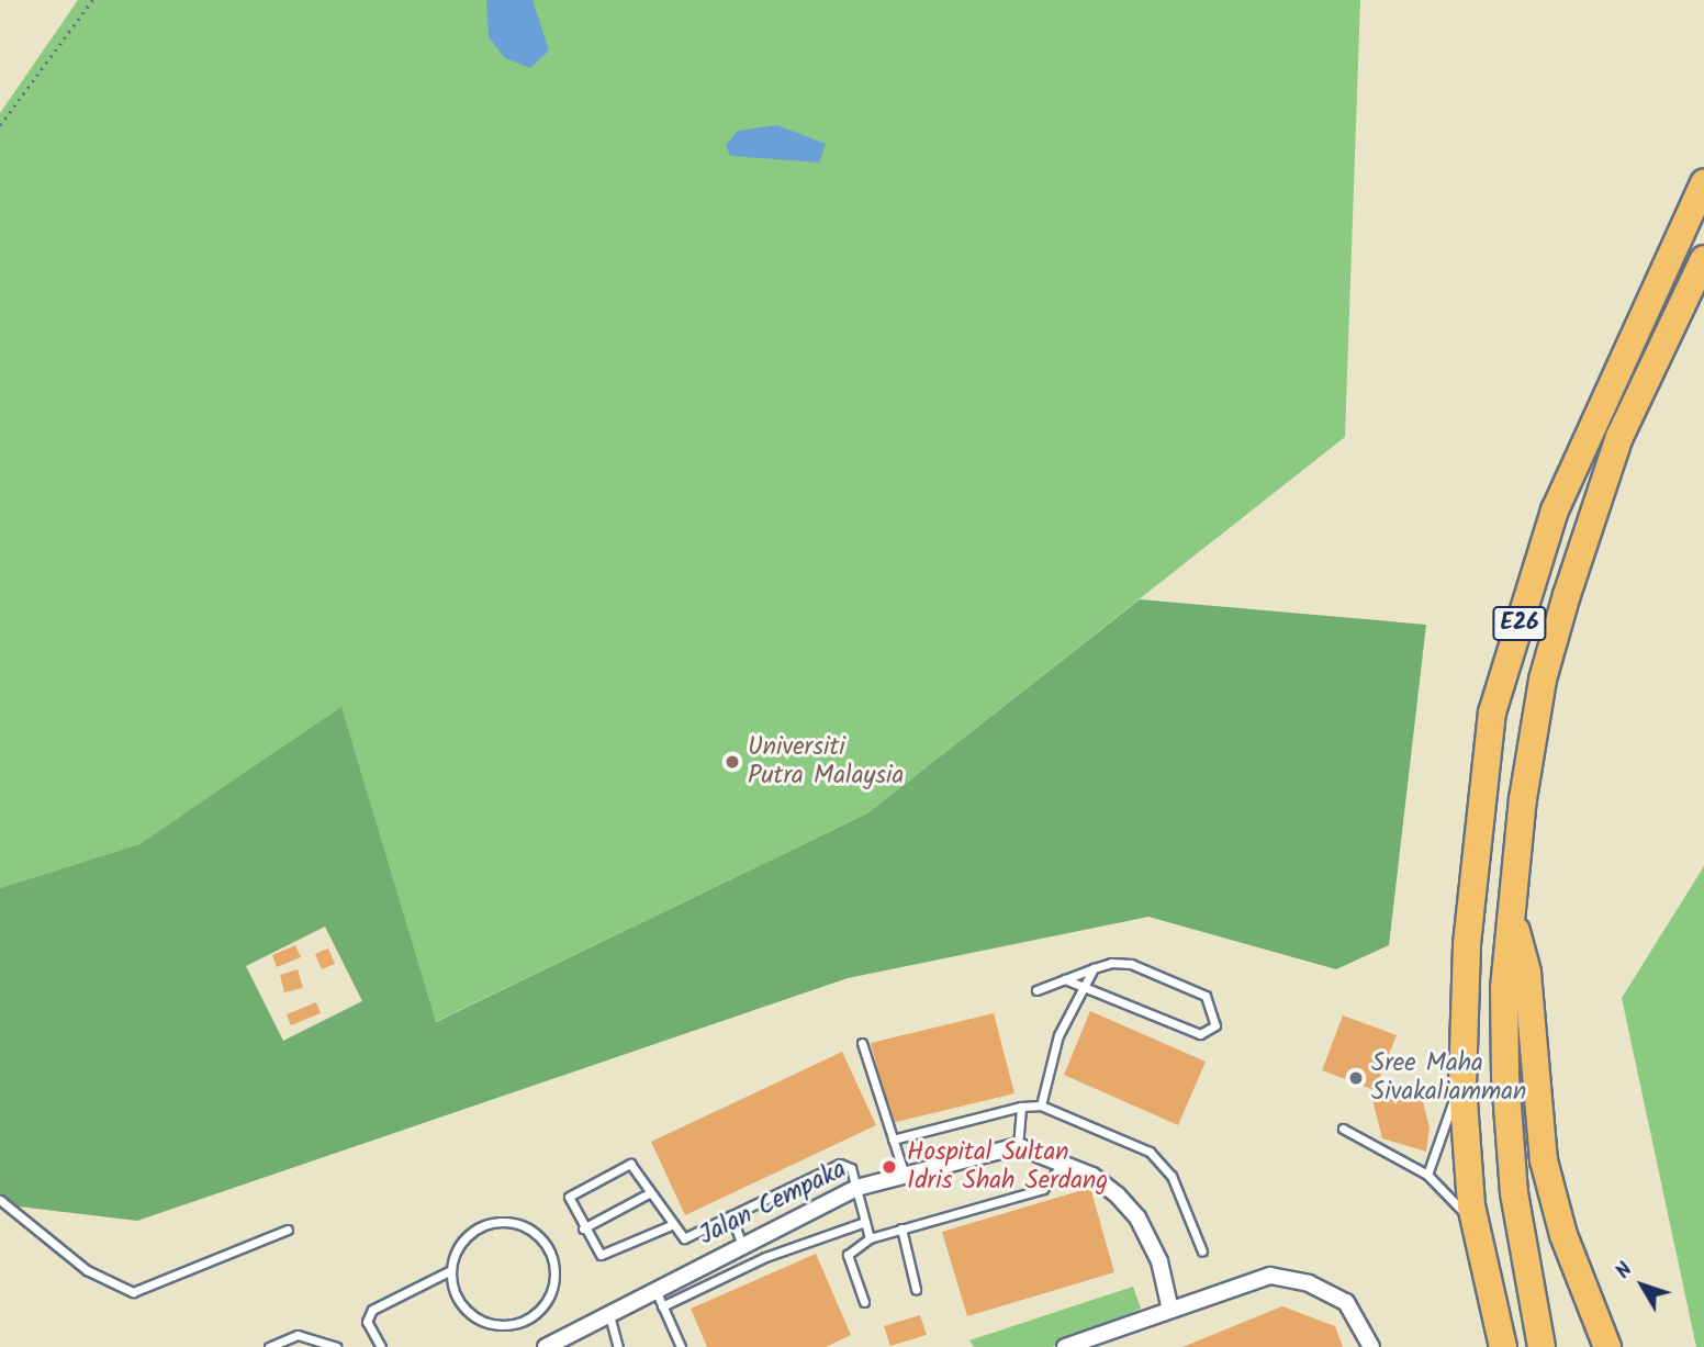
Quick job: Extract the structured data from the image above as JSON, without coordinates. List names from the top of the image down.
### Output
{
  "streets": {
    "highway": ["E26"],
    "street": ["Jalan Cempaka"]
  },
  "places": ["Universiti Putra Malaysia", "Sree Maha Sivakaliamman", "Hospital Sultan Idris Shah Serdang"],
  "north": "top left"
}
